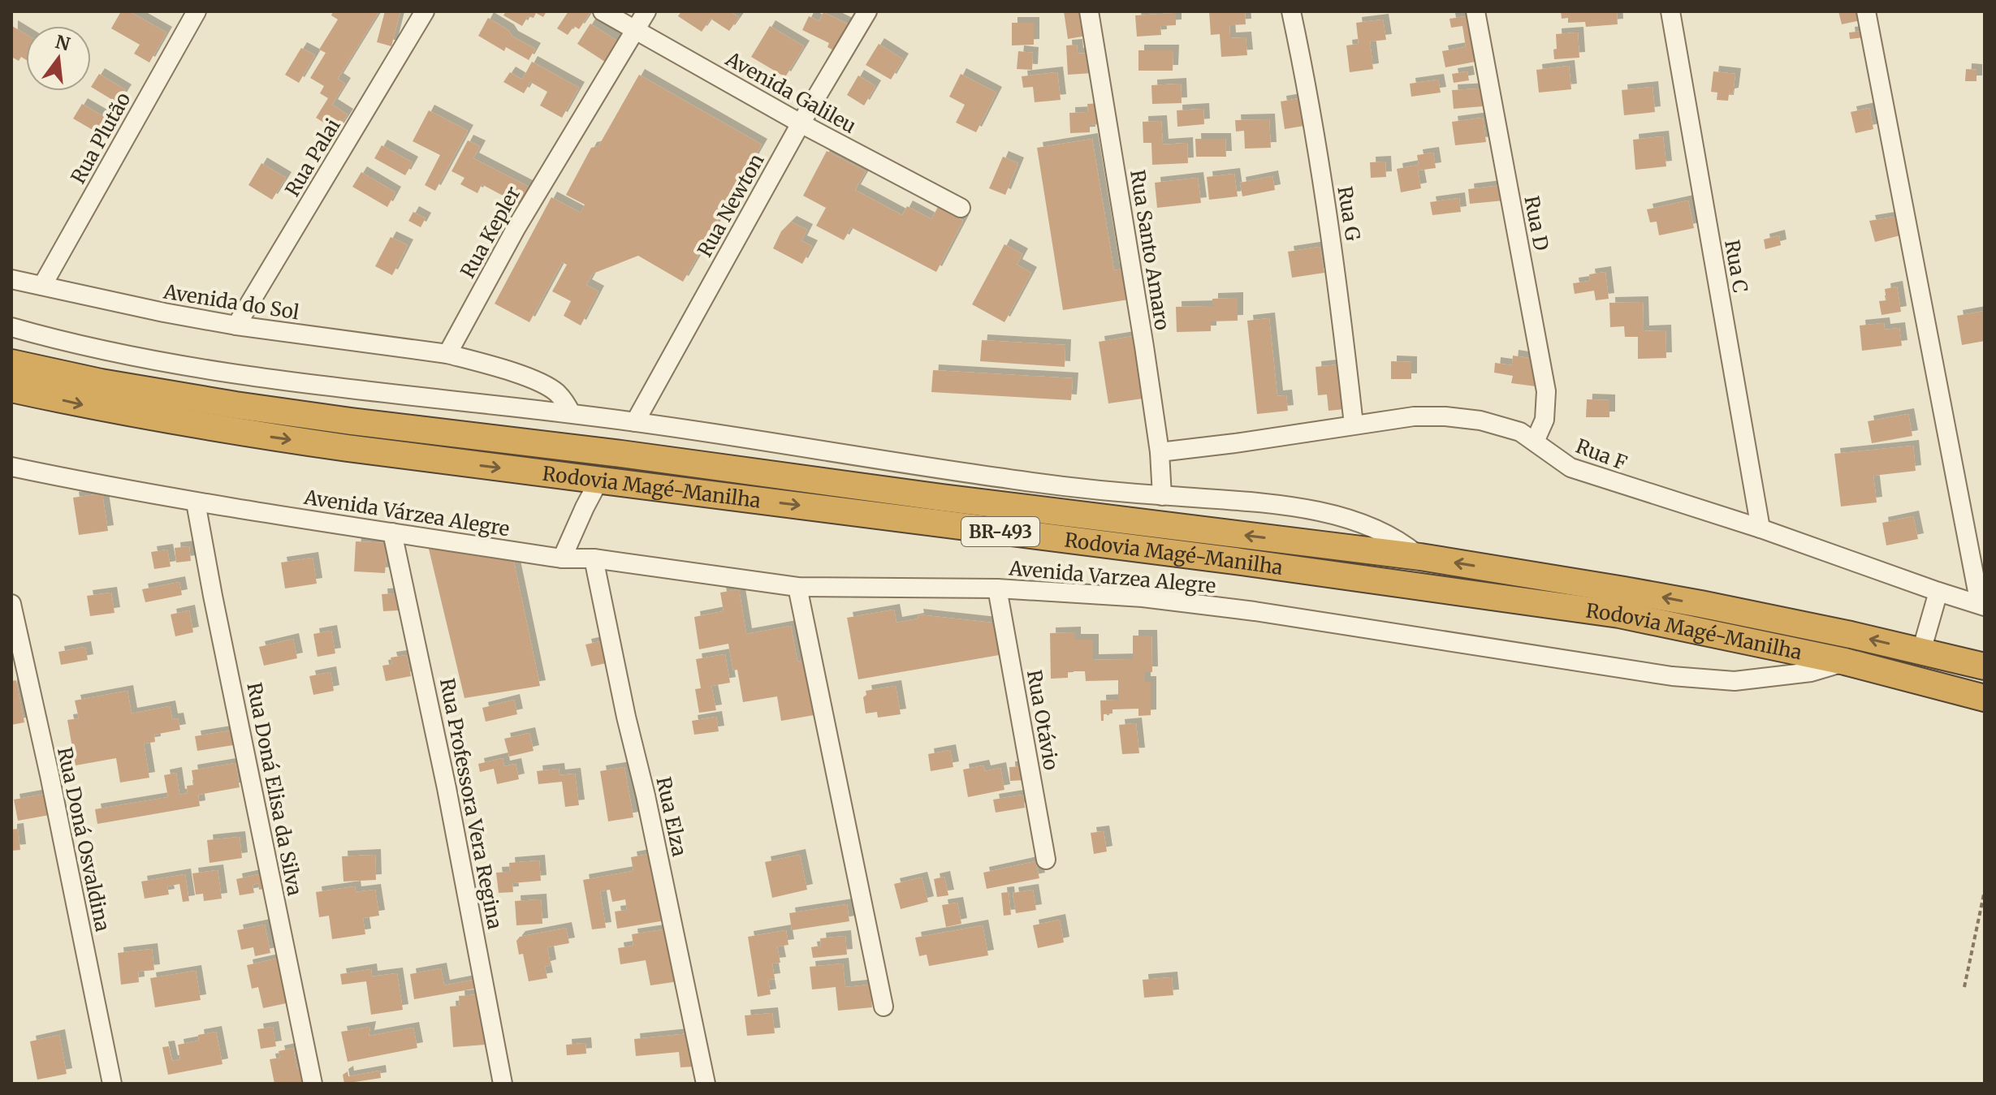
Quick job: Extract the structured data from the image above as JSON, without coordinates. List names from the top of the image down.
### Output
{
  "streets": {
    "highway": ["Rodovia Magé-Manilha", "BR-493"],
    "street": [
      "Avenida Galileu",
      "Rua Plutão",
      "Rua Palai",
      "Rua Newton",
      "Rua G",
      "Rua D",
      "Rua Kepler",
      "Rua Santo Amaro",
      "Rua C",
      "Avenida do Sol",
      "Rua F",
      "Avenida Várzea Alegre",
      "Avenida Varzea Alegre",
      "Rua Otávio",
      "Rua Doná Elisa da Silva",
      "Rua Professora Vera Regina",
      "Rua Elza",
      "Rua Doná Osvaldina"
    ]
  },
  "crossings": [
    ["Avenida Galileu", "Rua Newton"],
    ["Avenida Galileu", "Rua Kepler"],
    ["Rua Plutão", "Avenida do Sol"],
    ["Rua Palai", "Avenida do Sol"],
    ["Rua G", "Rua F"],
    ["Rua D", "Rua F"],
    ["Rua Kepler", "Avenida do Sol"],
    ["Rua Santo Amaro", "Rua F"],
    ["Rua C", "Rua F"],
    ["Rodovia Magé-Manilha", "Avenida Varzea Alegre"],
    ["Avenida Várzea Alegre", "Avenida Varzea Alegre"],
    ["Avenida Várzea Alegre", "Rua Doná Elisa da Silva"],
    ["Avenida Várzea Alegre", "Rua Professora Vera Regina"],
    ["Avenida Várzea Alegre", "Rua Elza"],
    ["Avenida Varzea Alegre", "Rua Otávio"]
  ],
  "north": "top"
}
